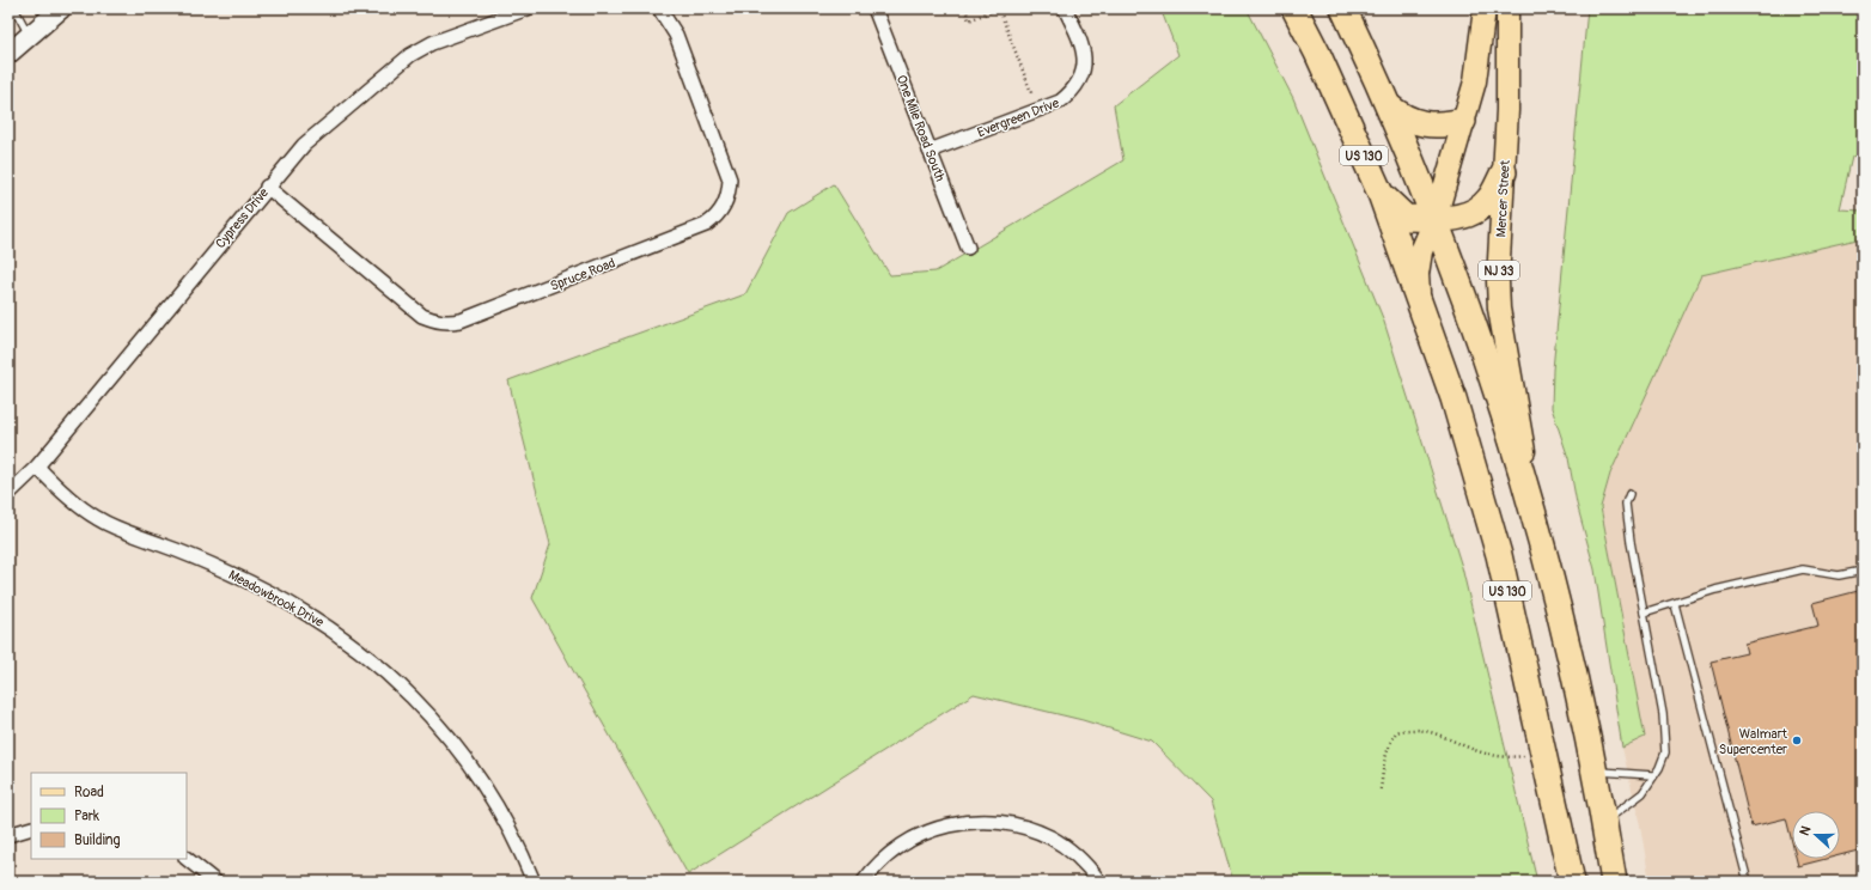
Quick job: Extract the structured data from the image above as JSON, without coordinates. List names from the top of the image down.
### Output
{
  "streets": {
    "highway": ["US 130"],
    "main road": ["Mercer Street", "NJ 33"],
    "street": [
      "Evergreen Drive",
      "One Mile Road South",
      "Cypress Drive",
      "Spruce Road",
      "Meadowbrook Drive"
    ]
  },
  "crossings": [
    ["Evergreen Drive", "One Mile Road South"],
    ["US 130", "Mercer Street"],
    ["Cypress Drive", "Spruce Road"],
    ["Cypress Drive", "Meadowbrook Drive"]
  ],
  "places": ["Walmart Supercenter"],
  "legend": ["Road", "Park", "Building"],
  "north": "left"
}
